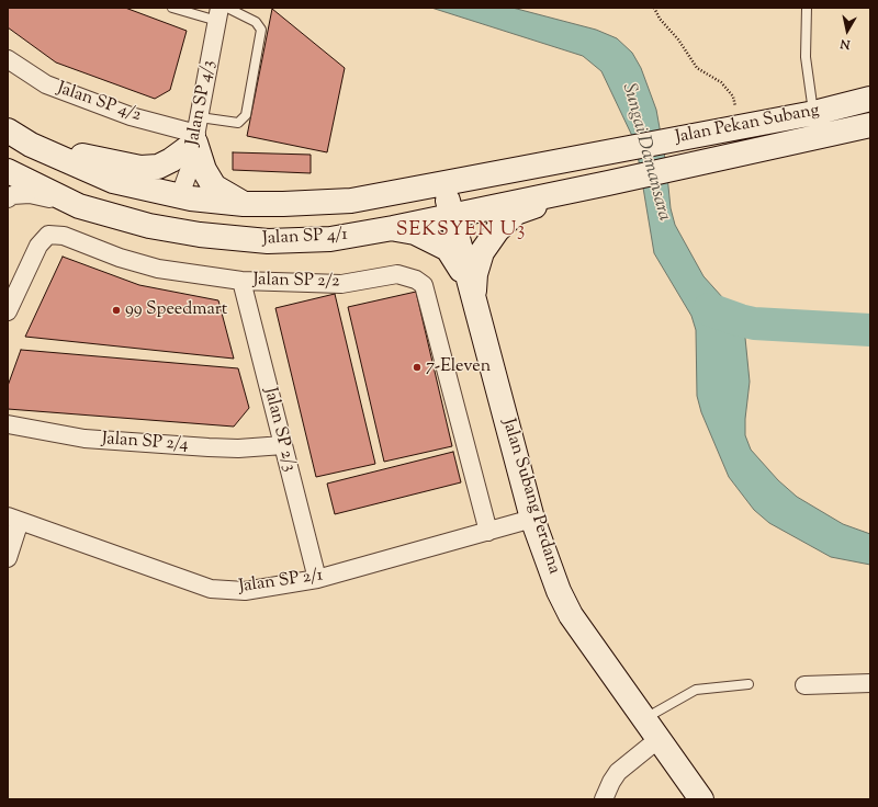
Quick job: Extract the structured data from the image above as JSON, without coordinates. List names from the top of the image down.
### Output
{
  "streets": {
    "main road": ["Jalan Pekan Subang", "Jalan SP 4/1", "Jalan Subang Perdana"],
    "street": [
      "Jalan SP 4/2",
      "Jalan SP 4/3",
      "Jalan SP 2/2",
      "Jalan SP 2/3",
      "Jalan SP 2/4",
      "Jalan SP 2/1"
    ]
  },
  "crossings": [
    ["Jalan SP 4/2", "Jalan SP 4/3"],
    ["Jalan SP 4/3", "Jalan SP 4/1"],
    ["Jalan Pekan Subang", "Jalan SP 4/1"],
    ["Jalan SP 4/1", "Jalan Subang Perdana"],
    ["Jalan SP 2/2", "Jalan SP 2/3"],
    ["Jalan SP 2/2", "Jalan SP 2/1"],
    ["Jalan SP 2/3", "Jalan SP 2/4"],
    ["Jalan SP 2/3", "Jalan SP 2/1"],
    ["Jalan Subang Perdana", "Jalan SP 2/1"]
  ],
  "districts": ["SEKSYEN U3"],
  "water": ["Sungai Damansara"],
  "places": ["99 Speedmart", "7-Eleven"],
  "north": "bottom"
}
